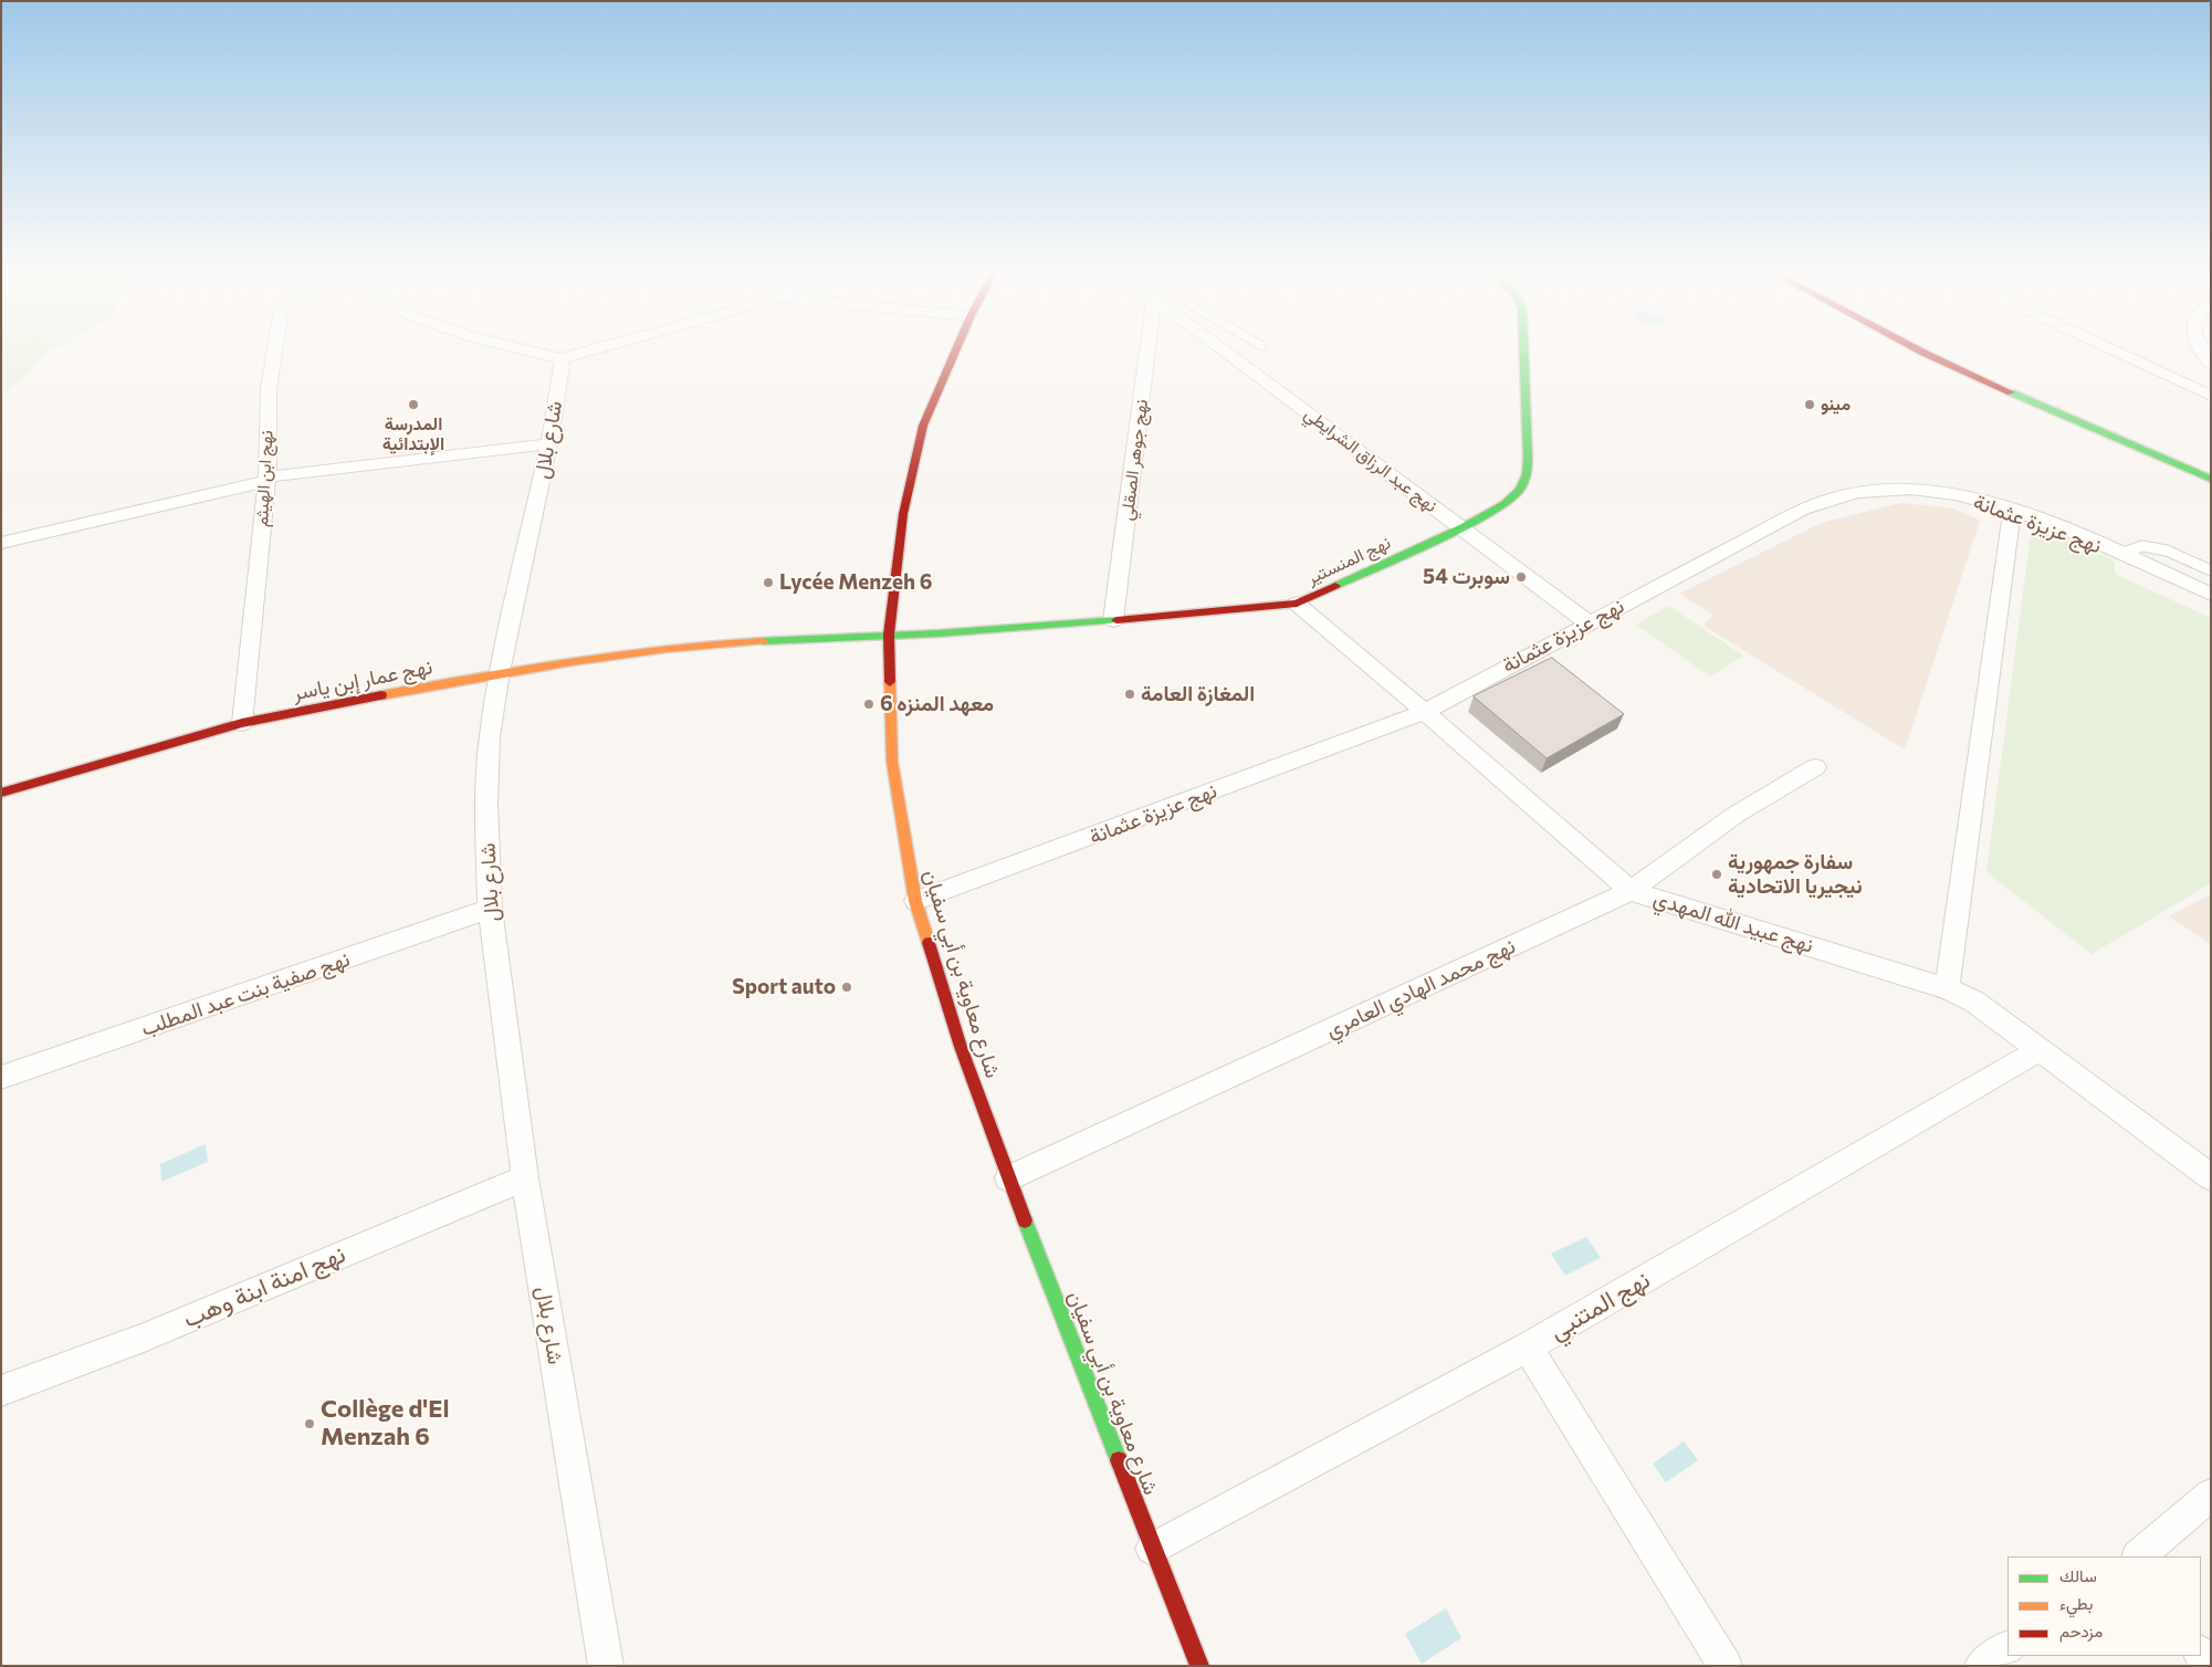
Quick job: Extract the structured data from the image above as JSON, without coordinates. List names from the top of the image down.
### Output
{
  "streets": {
    "main road": ["نهج المنستير", "نهج عمار إبن ياسر", "شارع معاوية بن أبي سفيان"],
    "street": [
      "شارع بلال",
      "نهج جوهر الصقلي",
      "نهج عبد الرزاق الشرايطي",
      "نهج ابن الهيثم",
      "نهج عزيزة عثمانة",
      "نهج عبيد الله المهدي",
      "نهج محمد الهادي العامري",
      "نهج صفية بنت عبد المطلب",
      "نهج امنة ابنة وهب",
      "نهج المتنبي"
    ]
  },
  "crossings": [
    ["شارع بلال", "نهج عمار إبن ياسر"],
    ["شارع بلال", "نهج صفية بنت عبد المطلب"],
    ["شارع بلال", "نهج امنة ابنة وهب"],
    ["نهج جوهر الصقلي", "نهج المنستير"],
    ["نهج عبد الرزاق الشرايطي", "نهج عزيزة عثمانة"],
    ["نهج عبد الرزاق الشرايطي", "نهج المنستير"],
    ["نهج ابن الهيثم", "نهج عمار إبن ياسر"],
    ["نهج عزيزة عثمانة", "نهج عبيد الله المهدي"],
    ["نهج عزيزة عثمانة", "شارع معاوية بن أبي سفيان"],
    ["نهج المنستير", "نهج عمار إبن ياسر"],
    ["نهج المنستير", "نهج عبيد الله المهدي"],
    ["نهج المنستير", "شارع معاوية بن أبي سفيان"],
    ["نهج عمار إبن ياسر", "شارع معاوية بن أبي سفيان"],
    ["نهج عبيد الله المهدي", "نهج محمد الهادي العامري"],
    ["نهج عبيد الله المهدي", "نهج المتنبي"],
    ["شارع معاوية بن أبي سفيان", "نهج محمد الهادي العامري"],
    ["شارع معاوية بن أبي سفيان", "نهج المتنبي"]
  ],
  "places": [
    "المدرسة الإبتدائية",
    "مينو",
    "سوبرت 54",
    "Lycée Menzeh 6",
    "المغازة العامة",
    "معهد المنزه 6",
    "سفارة جمهورية نيجيريا الاتحادية",
    "Sport auto",
    "Collège d'El Menzah 6"
  ],
  "legend": ["سالك", "بطيء", "مزدحم"]
}
